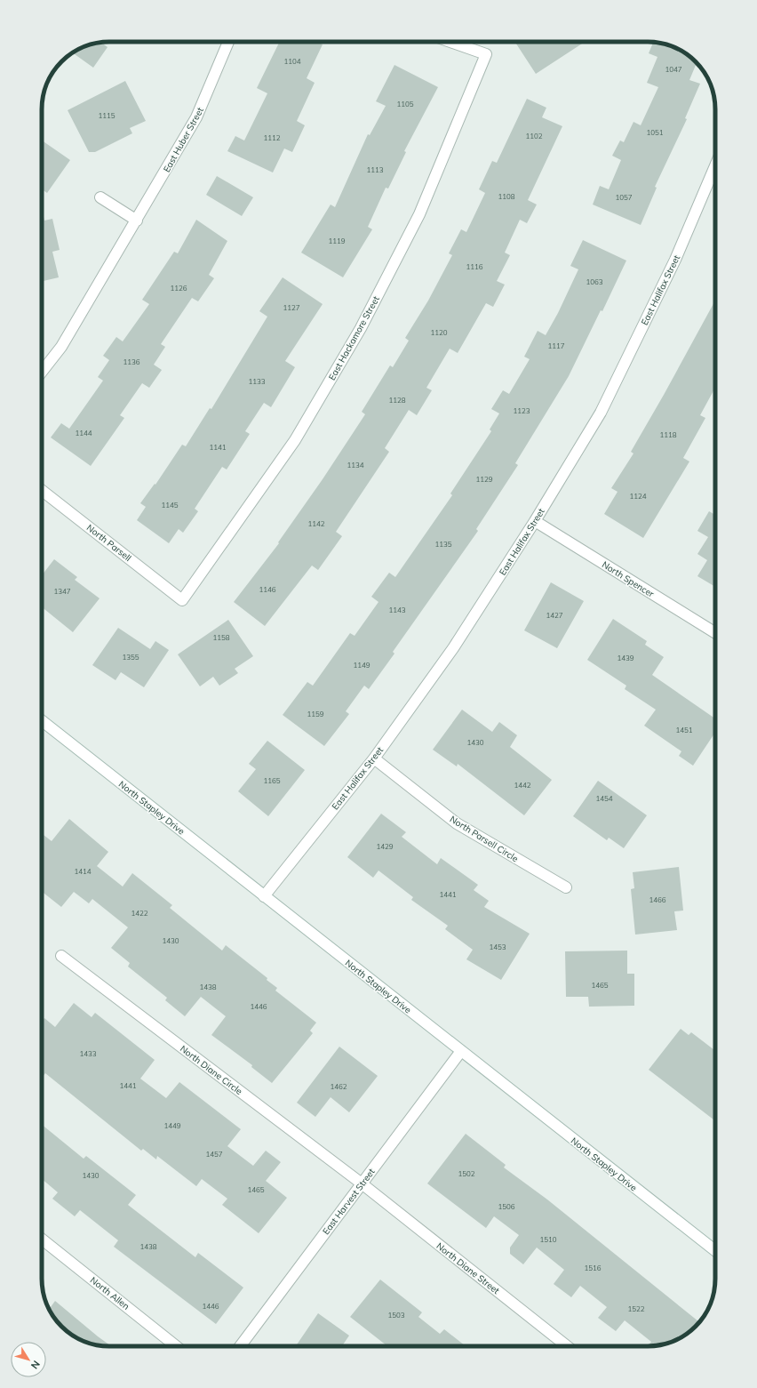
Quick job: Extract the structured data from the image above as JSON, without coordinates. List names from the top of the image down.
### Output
{
  "streets": {
    "street": [
      "East Huber Street",
      "East Halifax Street",
      "East Hackamore Street",
      "North Parsell",
      "North Spencer",
      "North Stapley Drive",
      "North Parsell Circle",
      "North Diane Circle",
      "East Harvest Street",
      "North Diane Street",
      "North Allen"
    ]
  },
  "crossings": [
    ["East Halifax Street", "North Spencer"],
    ["East Halifax Street", "North Stapley Drive"],
    ["East Halifax Street", "North Parsell Circle"],
    ["East Hackamore Street", "North Parsell"],
    ["North Stapley Drive", "East Harvest Street"],
    ["North Diane Circle", "East Harvest Street"],
    ["North Diane Circle", "North Diane Street"],
    ["East Harvest Street", "North Diane Street"]
  ],
  "house_numbers": [
    "1104",
    "1047",
    "1105",
    "1115",
    "1051",
    "1102",
    "1112",
    "1113",
    "1108",
    "1057",
    "1119",
    "1116",
    "1063",
    "1126",
    "1127",
    "1120",
    "1117",
    "1136",
    "1133",
    "1128",
    "1123",
    "1144",
    "1118",
    "1141",
    "1134",
    "1129",
    "1124",
    "1145",
    "1142",
    "1135",
    "1146",
    "1347",
    "1143",
    "1427",
    "1158",
    "1355",
    "1439",
    "1149",
    "1159",
    "1451",
    "1430",
    "1165",
    "1442",
    "1454",
    "1429",
    "1414",
    "1441",
    "1466",
    "1422",
    "1430",
    "1453",
    "1465",
    "1438",
    "1446",
    "1433",
    "1441",
    "1462",
    "1449",
    "1457",
    "1502",
    "1430",
    "1465",
    "1506",
    "1510",
    "1438",
    "1516",
    "1446",
    "1522",
    "1503"
  ],
  "north": "bottom right"
}
